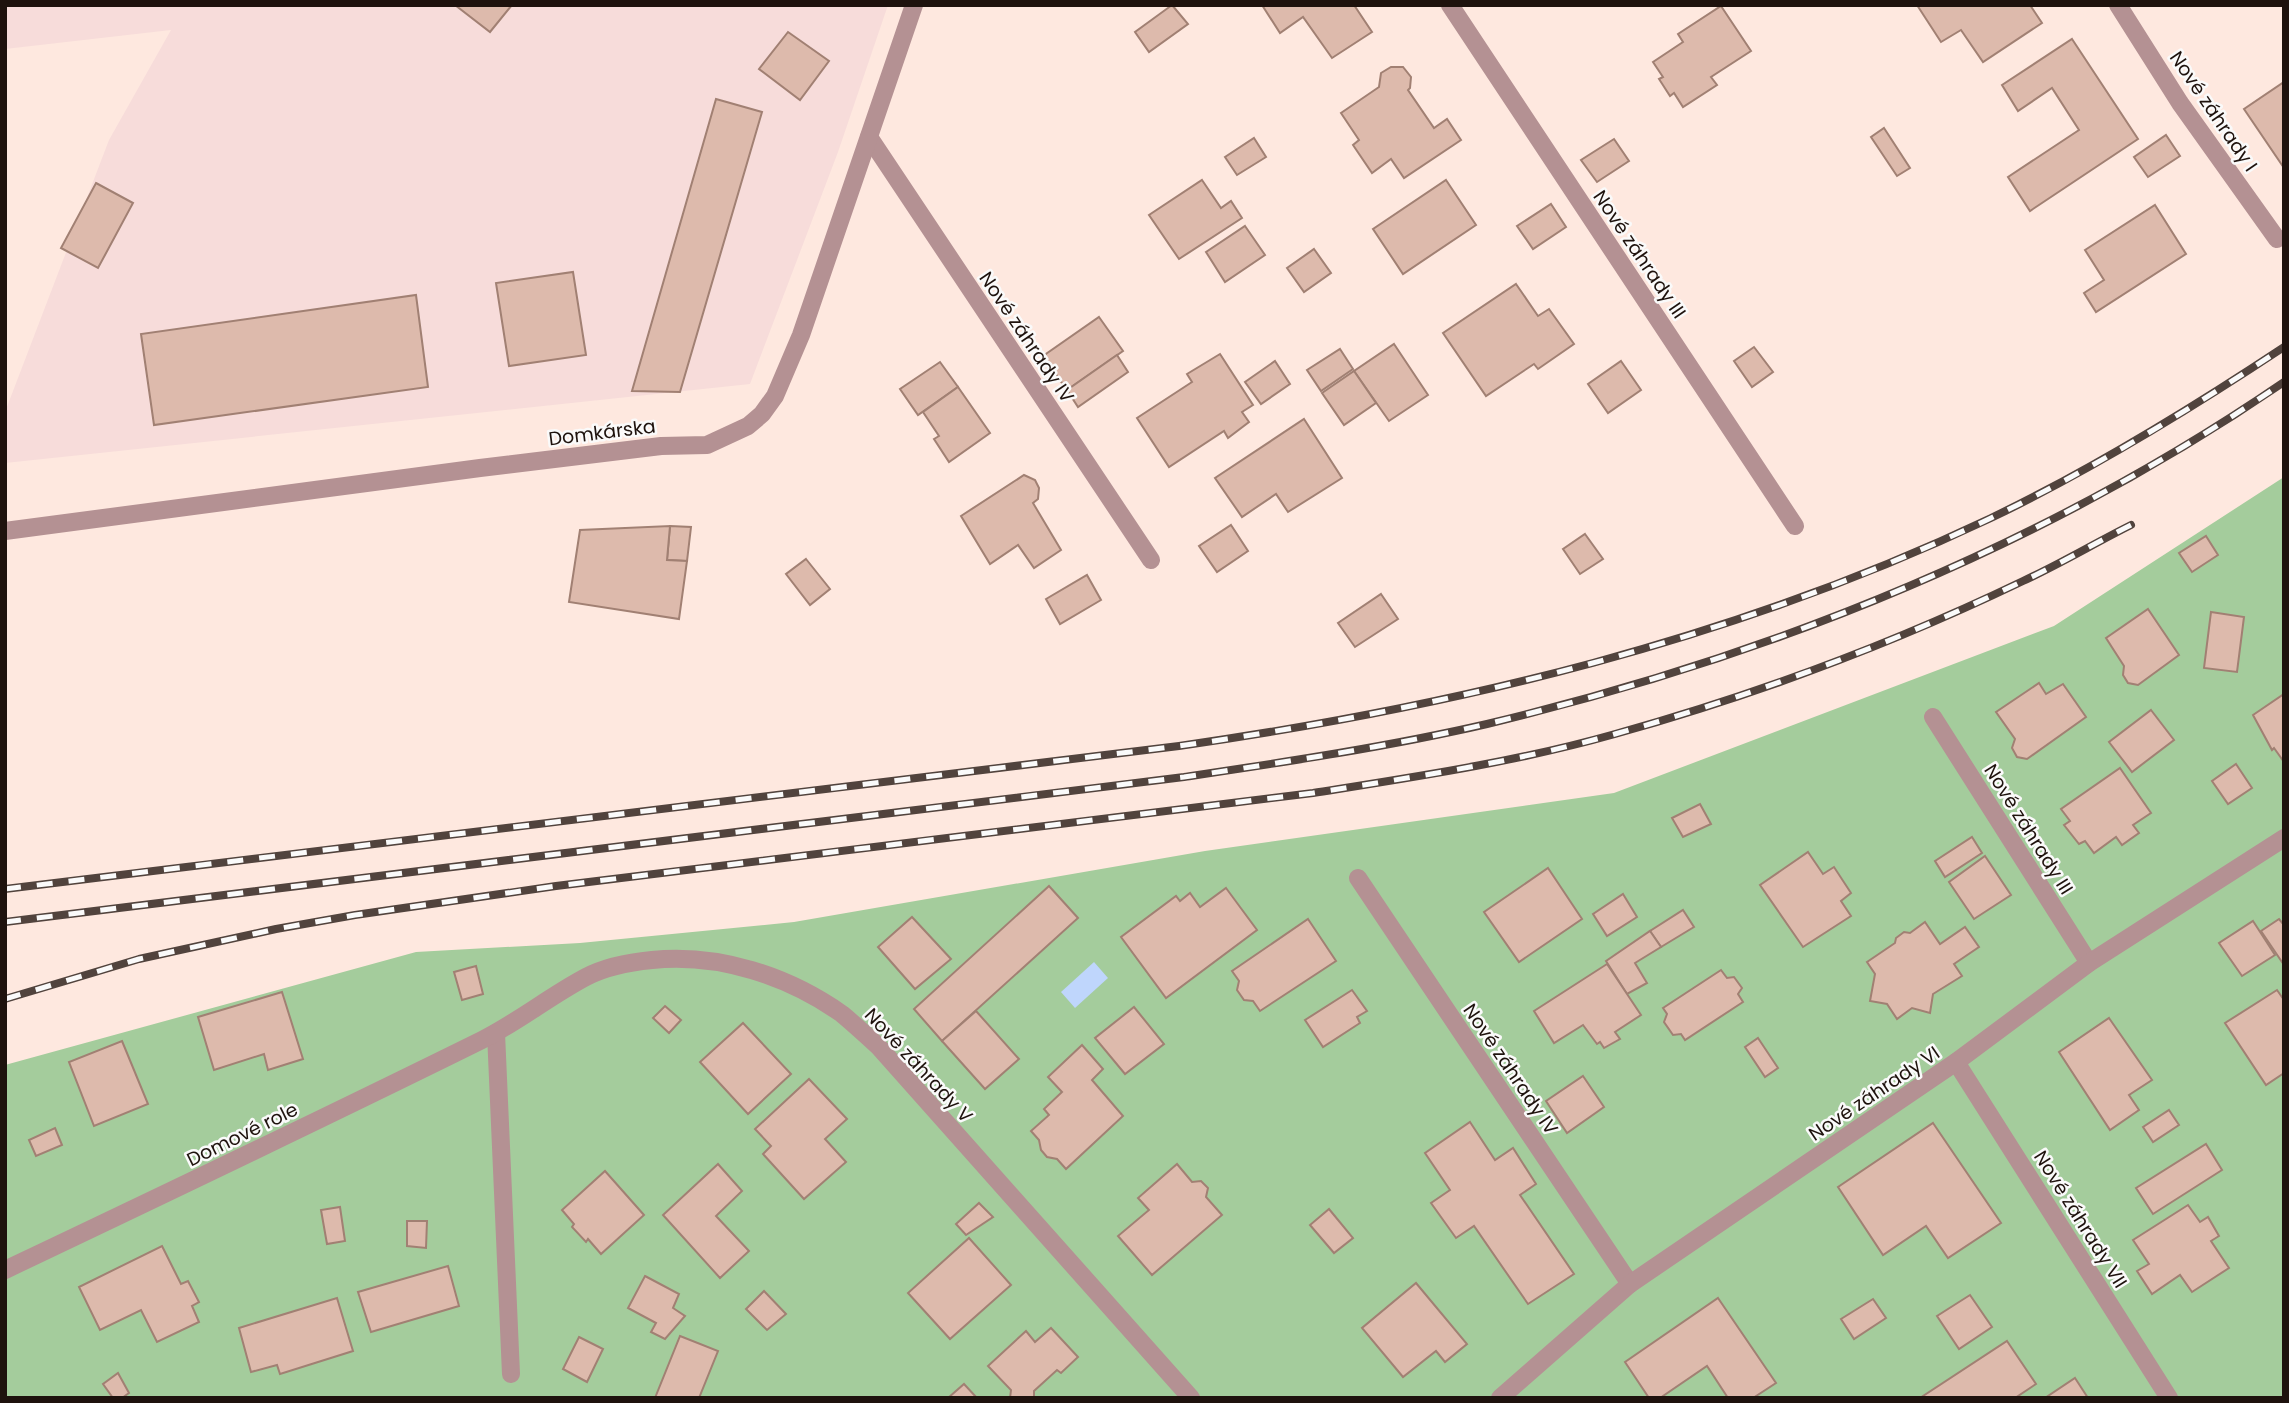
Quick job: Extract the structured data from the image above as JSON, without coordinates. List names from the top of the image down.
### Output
{
  "streets": {
    "street": [
      "Nové záhrady I",
      "Nové záhrady III",
      "Nové záhrady IV",
      "Domkárska",
      "Nové záhrady V",
      "Nové záhrady VI",
      "Domové role",
      "Nové záhrady VII"
    ]
  },
  "crossings": [
    ["Nové záhrady III", "Nové záhrady VI"],
    ["Nové záhrady IV", "Domkárska"],
    ["Nové záhrady IV", "Nové záhrady VI"],
    ["Nové záhrady V", "Domové role"],
    ["Nové záhrady VI", "Nové záhrady VII"]
  ]
}
